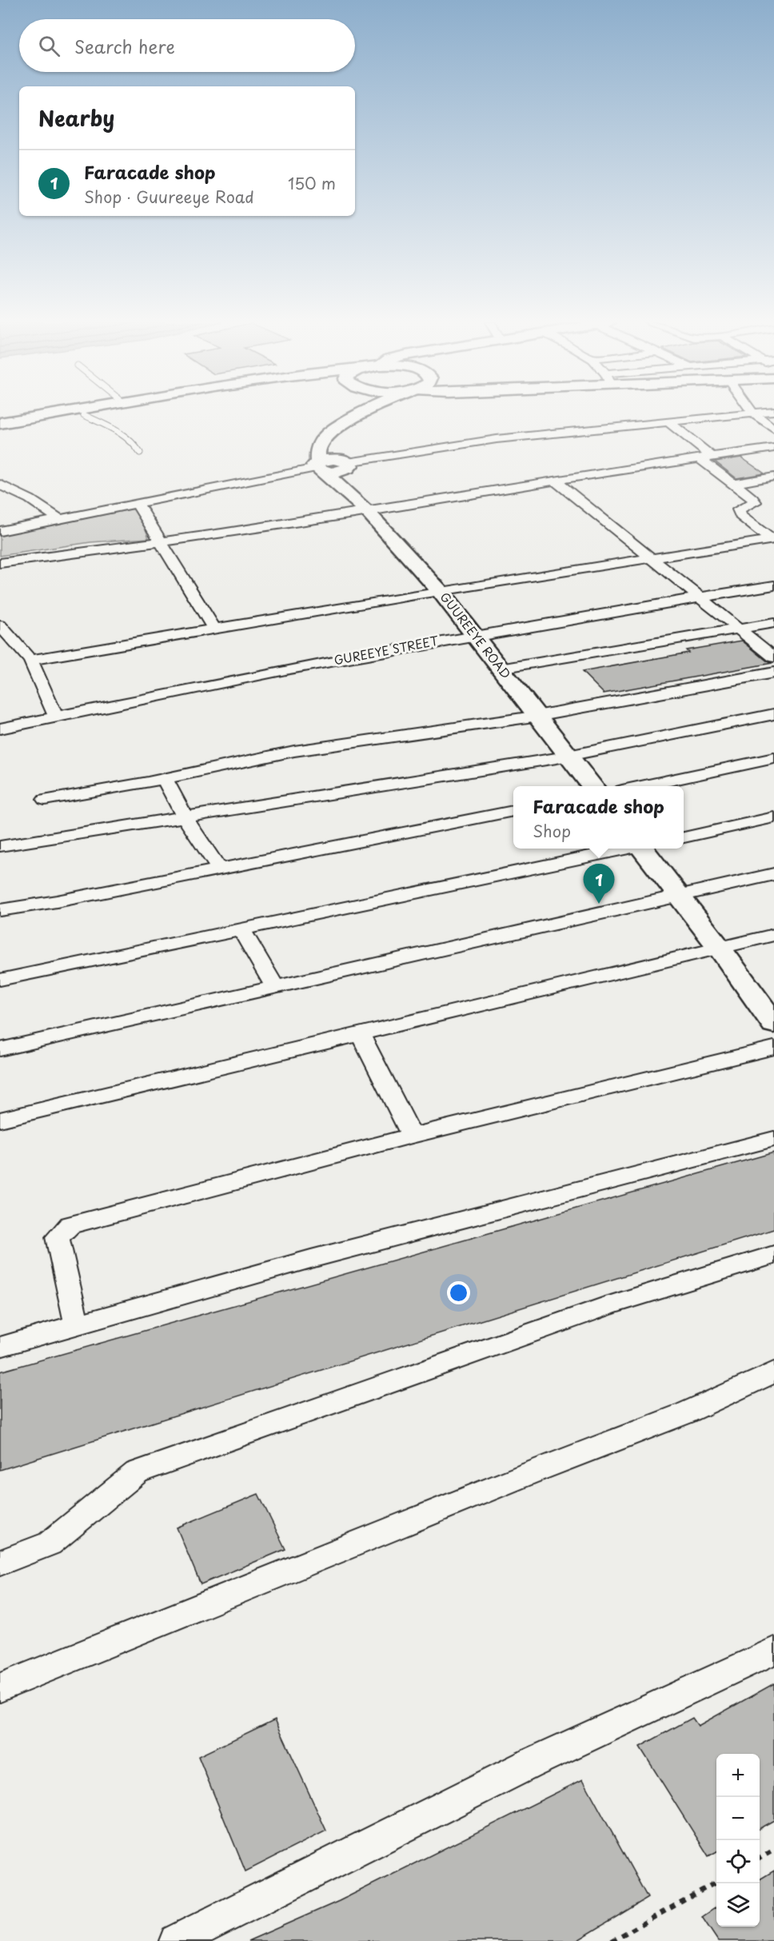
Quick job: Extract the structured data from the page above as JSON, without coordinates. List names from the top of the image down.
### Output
{
  "streets": {
    "street": ["GUUREEYE ROAD", "GUREEYE STREET"]
  },
  "crossings": [
    ["GUUREEYE ROAD", "GUREEYE STREET"]
  ],
  "page": {
    "search": "Search here",
    "heading": "Nearby",
    "list": [
      {
        "mark": "1",
        "name": "Faracade shop",
        "note": "Shop · Guureeye Road",
        "value": "150 m"
      }
    ],
    "popup": ["Faracade shop", "Shop"],
    "pins": "1",
    "map_buttons": ["+", "−"]
  }
}
